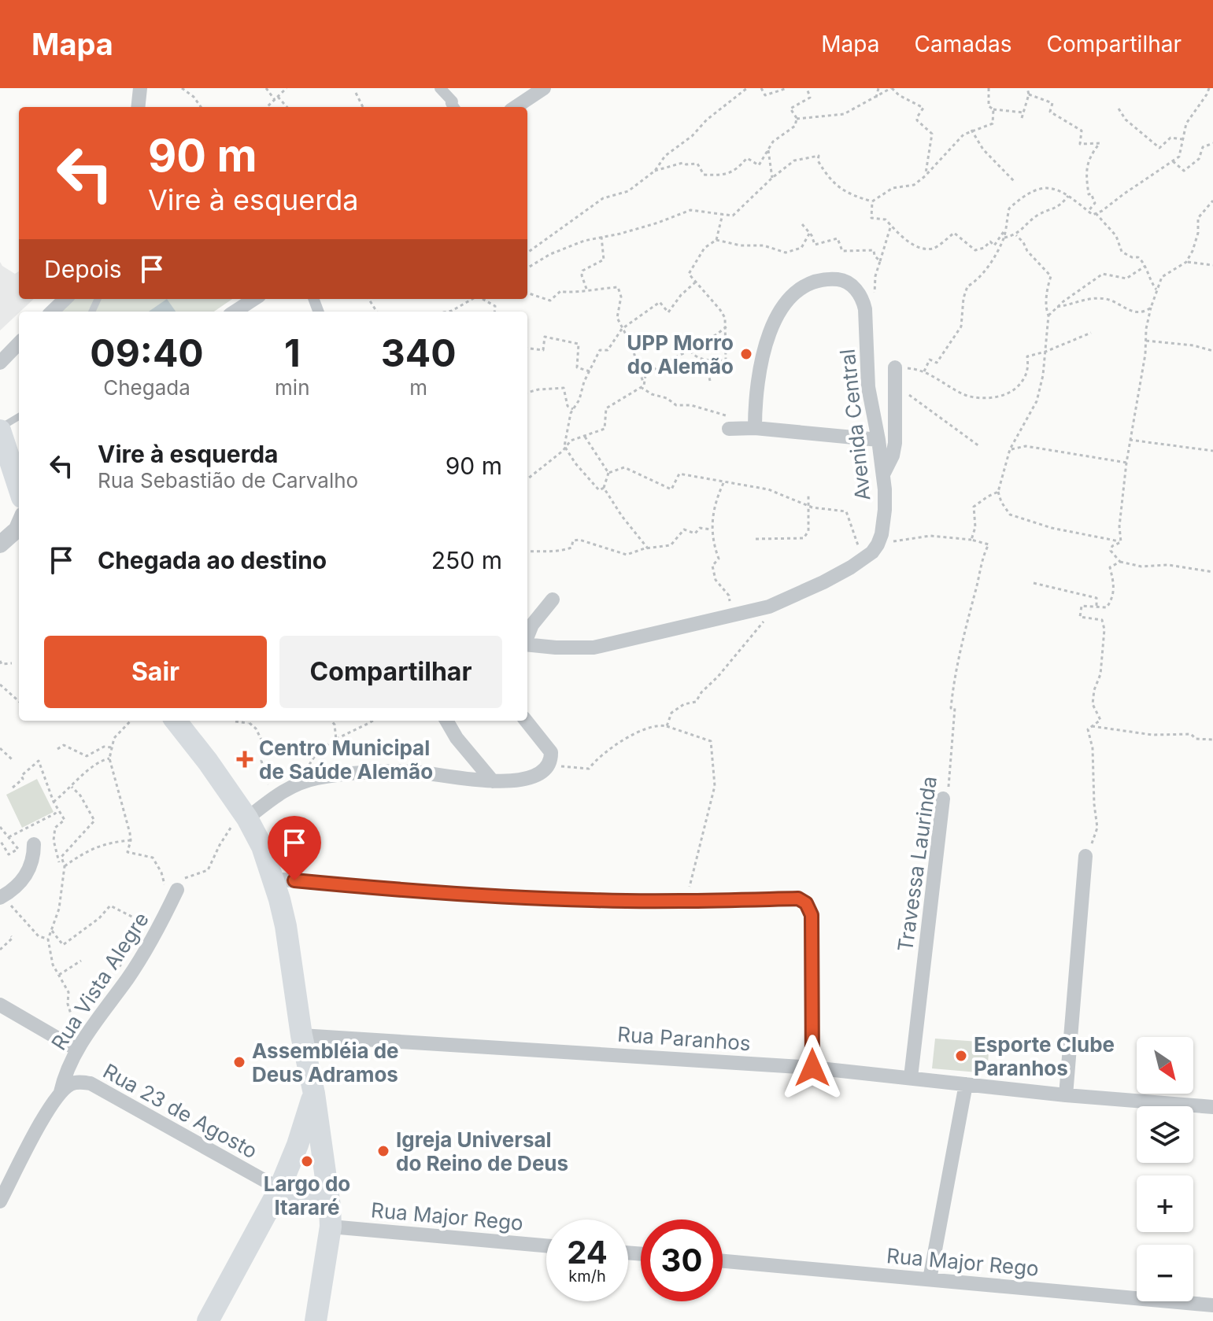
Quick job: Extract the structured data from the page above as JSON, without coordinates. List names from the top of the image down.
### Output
{
  "streets": {
    "street": [
      "Avenida Central",
      "Travessa Laurinda",
      "Rua Vista Alegre",
      "Rua Paranhos",
      "Rua 23 de Agosto",
      "Rua Major Rego"
    ]
  },
  "crossings": [
    ["Travessa Laurinda", "Rua Paranhos"],
    ["Rua Vista Alegre", "Rua 23 de Agosto"]
  ],
  "places": {
    "other": [
      "UPP Morro do Alemão",
      "Esporte Clube Paranhos",
      "Assembléia de Deus Adramos",
      "Igreja Universal do Reino de Deus",
      "Largo do Itararé"
    ],
    "health": ["Centro Municipal de Saúde Alemão"]
  },
  "north": "bottom right",
  "page": {
    "header": "Mapa",
    "nav": ["Mapa", "Camadas", "Compartilhar"],
    "turn": ["90 m", "Vire à esquerda"],
    "then": "Depois",
    "eta": [
      "09:40",
      "Chegada",
      "1",
      "min",
      "340",
      "m"
    ],
    "list": [
      {
        "name": "Vire à esquerda",
        "note": "Rua Sebastião de Carvalho",
        "value": "90 m"
      },
      {
        "name": "Chegada ao destino",
        "value": "250 m"
      }
    ],
    "buttons": ["Sair", "Compartilhar"],
    "map_buttons": ["+", "−"],
    "speed": "24 km/h",
    "limit": "30"
  }
}
